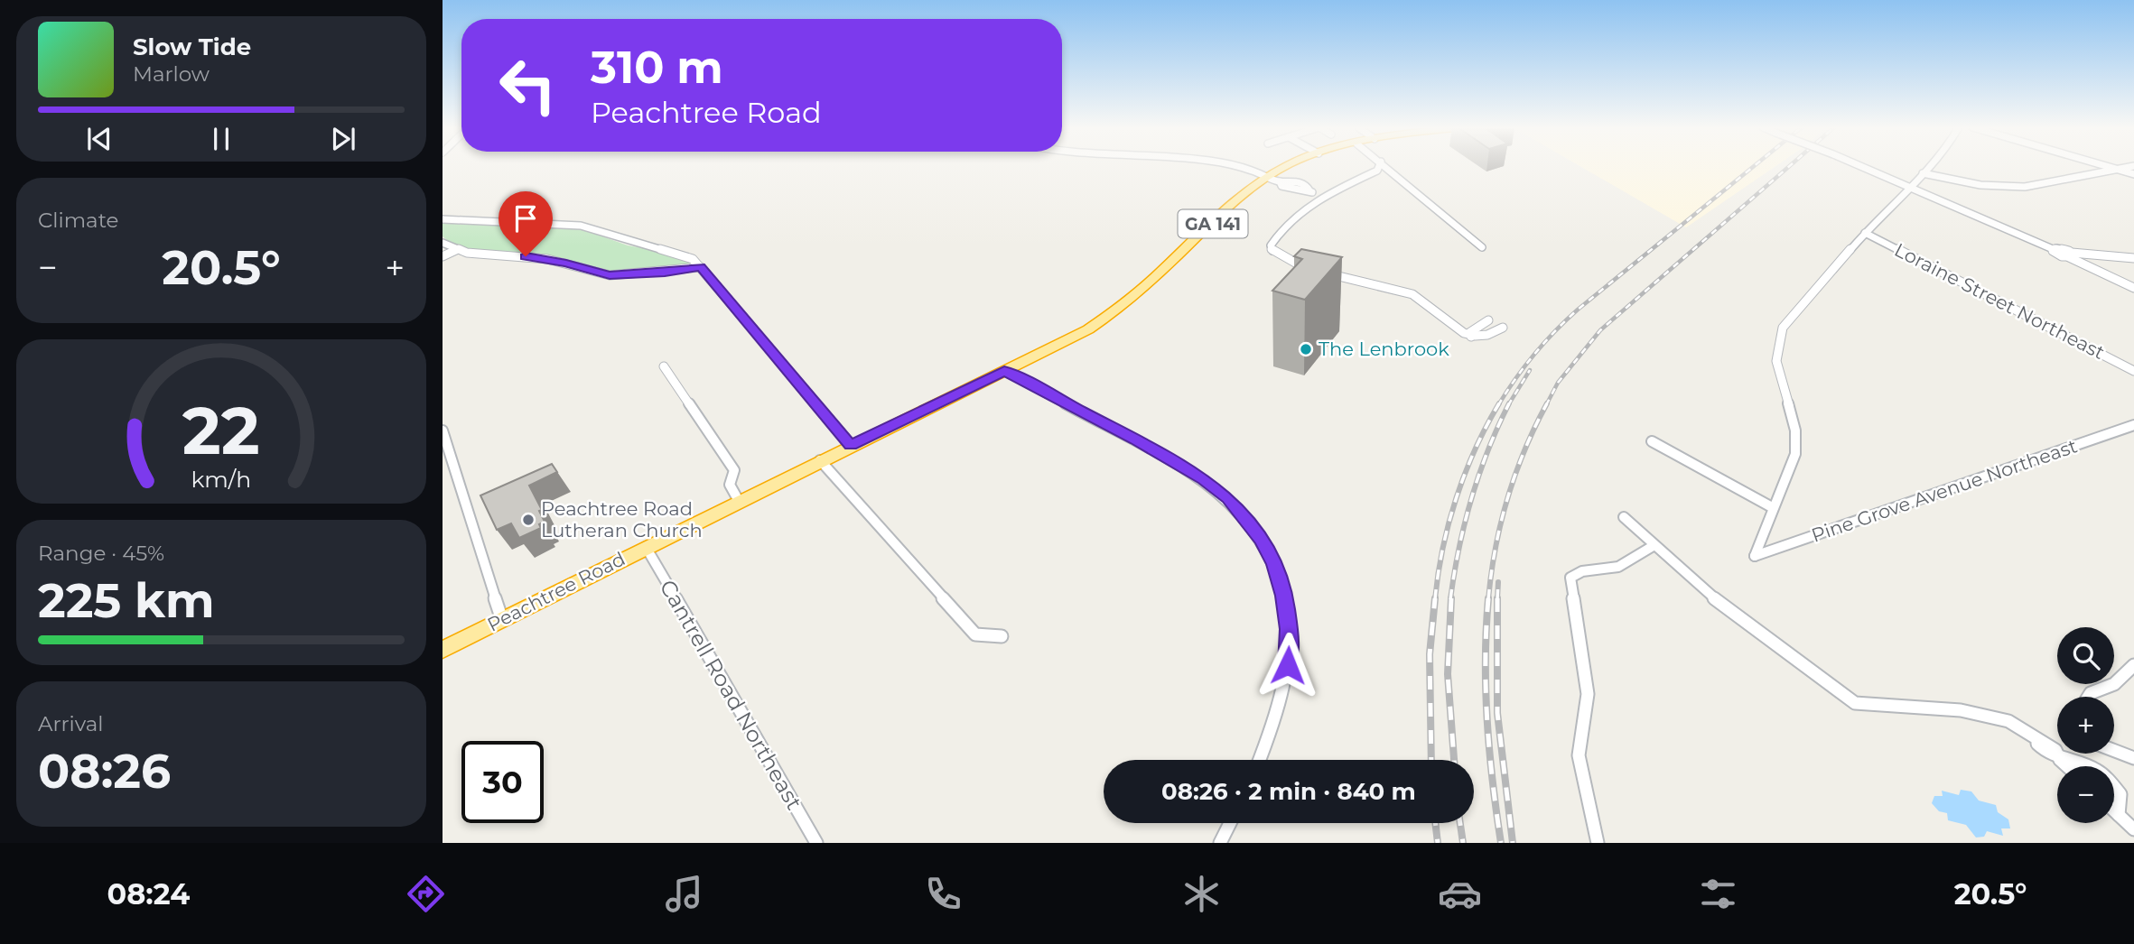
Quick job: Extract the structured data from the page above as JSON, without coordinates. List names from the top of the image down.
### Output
{
  "streets": {
    "highway": ["GA 141", "Peachtree Road"],
    "street": ["Loraine Street Northeast", "Pine Grove Avenue Northeast", "Cantrell Road Northeast"]
  },
  "crossings": [
    ["Peachtree Road", "Cantrell Road Northeast"]
  ],
  "places": ["The Lenbrook", "Peachtree Road Lutheran Church"],
  "page": {
    "turn": ["310 m", "Peachtree Road"],
    "song": ["Slow Tide", "Marlow"],
    "tile": [
      "Climate",
      ["Range · 45%", "225 km"],
      ["Arrival", "08:26"]
    ],
    "heat": ["−", "20.5°", "+"],
    "map_buttons": ["+", "−"],
    "limit": "30",
    "trip": "08:26 · 2 min · 840 m",
    "tabs": ["08:24", "20.5°"],
    "gauge": ["22", "km/h"]
  }
}
